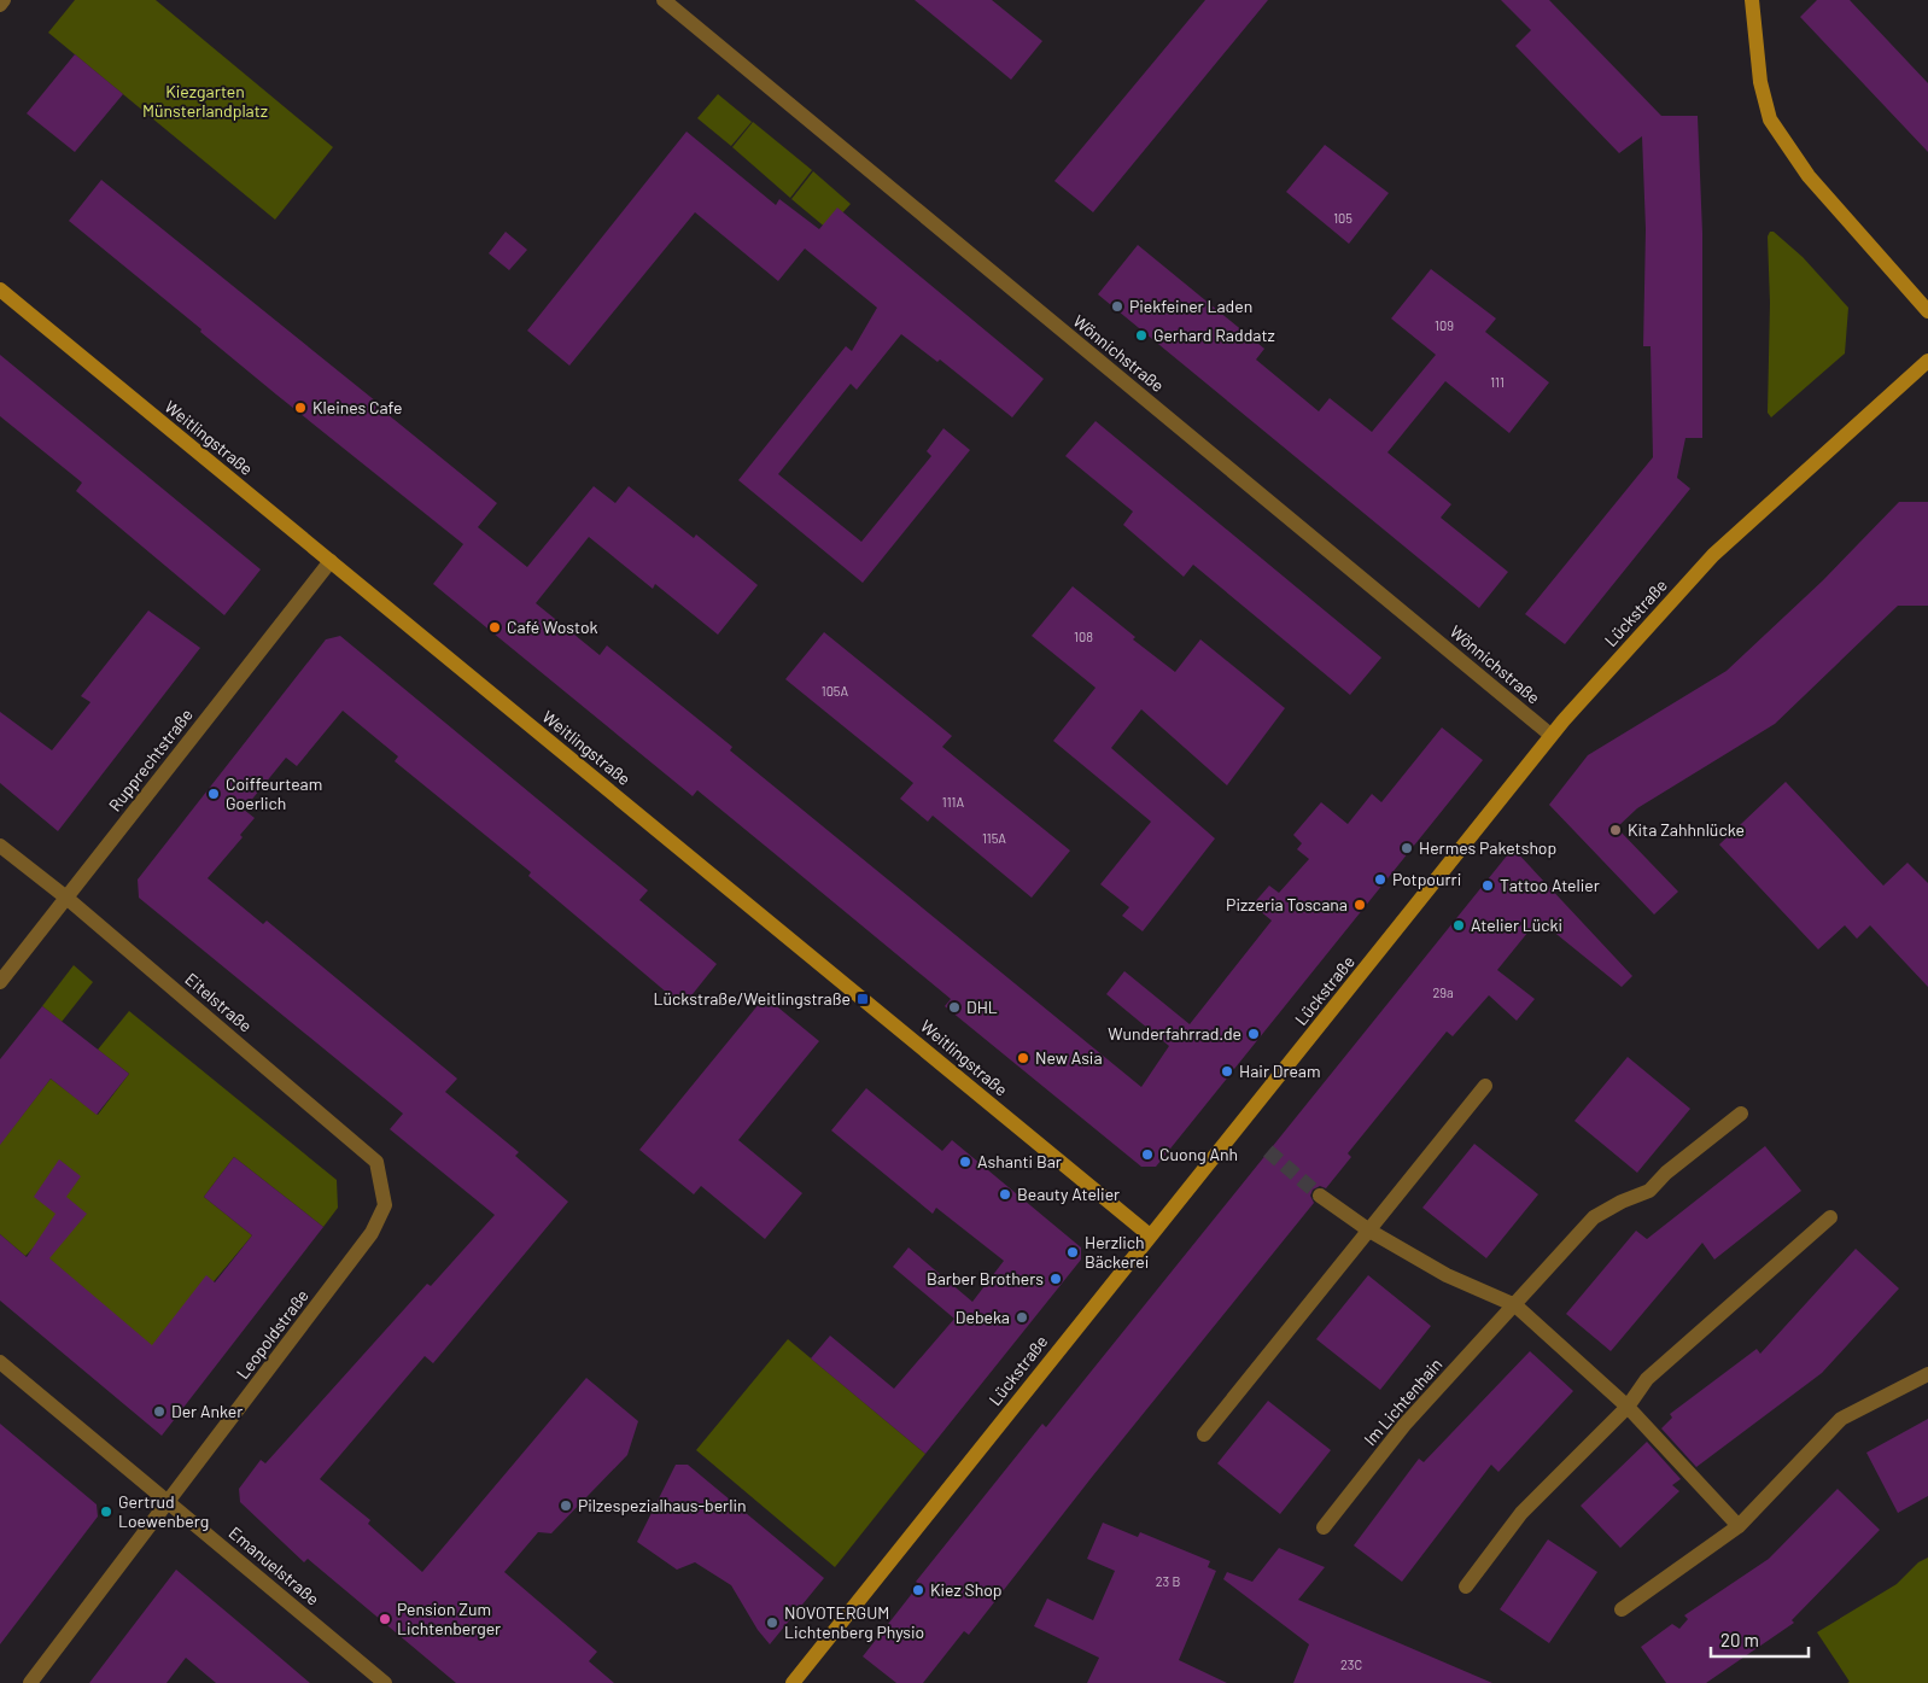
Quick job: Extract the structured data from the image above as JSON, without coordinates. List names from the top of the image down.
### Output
{
  "streets": {
    "street": [
      "Wönnichstraße",
      "Weitlingstraße",
      "Lückstraße",
      "Rupprechtstraße",
      "Eitelstraße",
      "Leopoldstraße",
      "Im Lichtenhain",
      "Emanuelstraße"
    ]
  },
  "crossings": [
    ["Wönnichstraße", "Lückstraße"],
    ["Weitlingstraße", "Lückstraße"],
    ["Weitlingstraße", "Rupprechtstraße"],
    ["Rupprechtstraße", "Eitelstraße"],
    ["Eitelstraße", "Leopoldstraße"],
    ["Leopoldstraße", "Emanuelstraße"]
  ],
  "parks": ["Kiezgarten Münsterlandplatz"],
  "places": {
    "other": [
      "Piekfeiner Laden",
      "Gerhard Raddatz",
      "Kleines Cafe",
      "Café Wostok",
      "Coiffeurteam Goerlich",
      "Kita Zahhnlücke",
      "Hermes Paketshop",
      "Potpourri",
      "Tattoo Atelier",
      "Pizzeria Toscana",
      "Atelier Lücki",
      "DHL",
      "Wunderfahrrad.de",
      "New Asia",
      "Hair Dream",
      "Cuong Anh",
      "Ashanti Bar",
      "Beauty Atelier",
      "Herzlich Bäckerei",
      "Barber Brothers",
      "Debeka",
      "Der Anker",
      "Pilzespezialhaus-berlin",
      "Gertrud Loewenberg",
      "Kiez Shop",
      "Pension Zum Lichtenberger",
      "NOVOTERGUM Lichtenberg Physio"
    ],
    "transit": ["Lückstraße/Weitlingstraße"]
  },
  "house_numbers": [
    "105",
    "109",
    "111",
    "108",
    "105A",
    "111A",
    "115A",
    "29a",
    "23 B",
    "23C"
  ],
  "scale_bar": "20 m"
}
